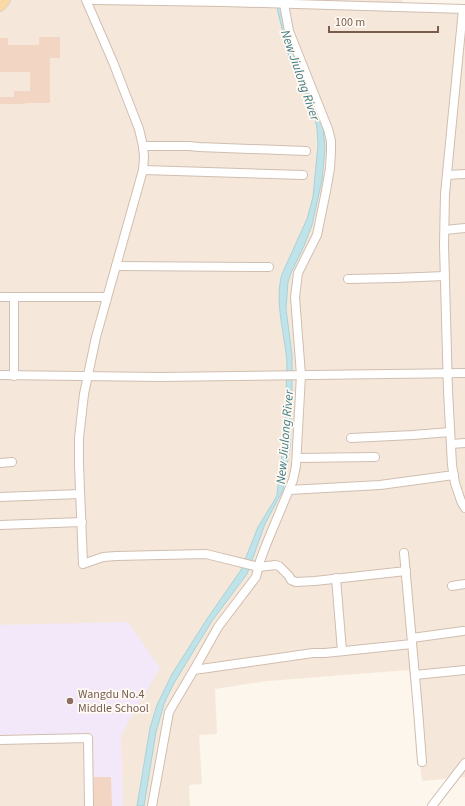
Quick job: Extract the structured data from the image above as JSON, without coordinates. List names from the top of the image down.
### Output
{
  "water": ["New Jiulong River"],
  "places": ["Wangdu No.4 Middle School"],
  "scale_bar": "100 m"
}
